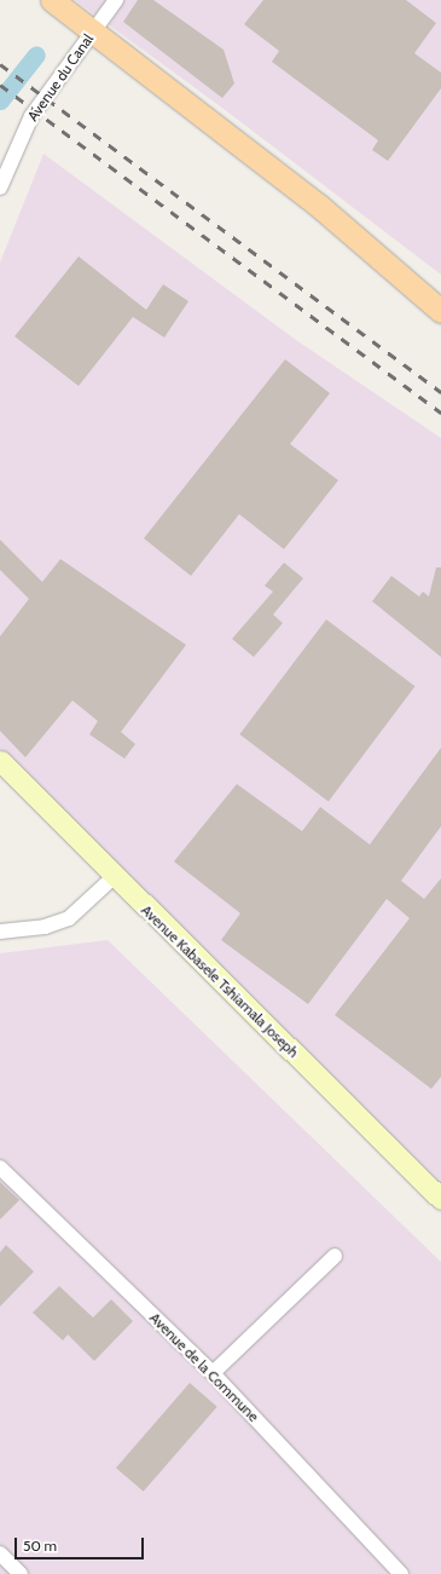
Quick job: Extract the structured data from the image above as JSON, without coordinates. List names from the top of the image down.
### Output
{
  "streets": {
    "main road": ["Avenue Kabasele Tshiamala Joseph"],
    "street": ["Avenue du Canal", "Avenue de la Commune"]
  },
  "scale_bar": "50 m"
}
